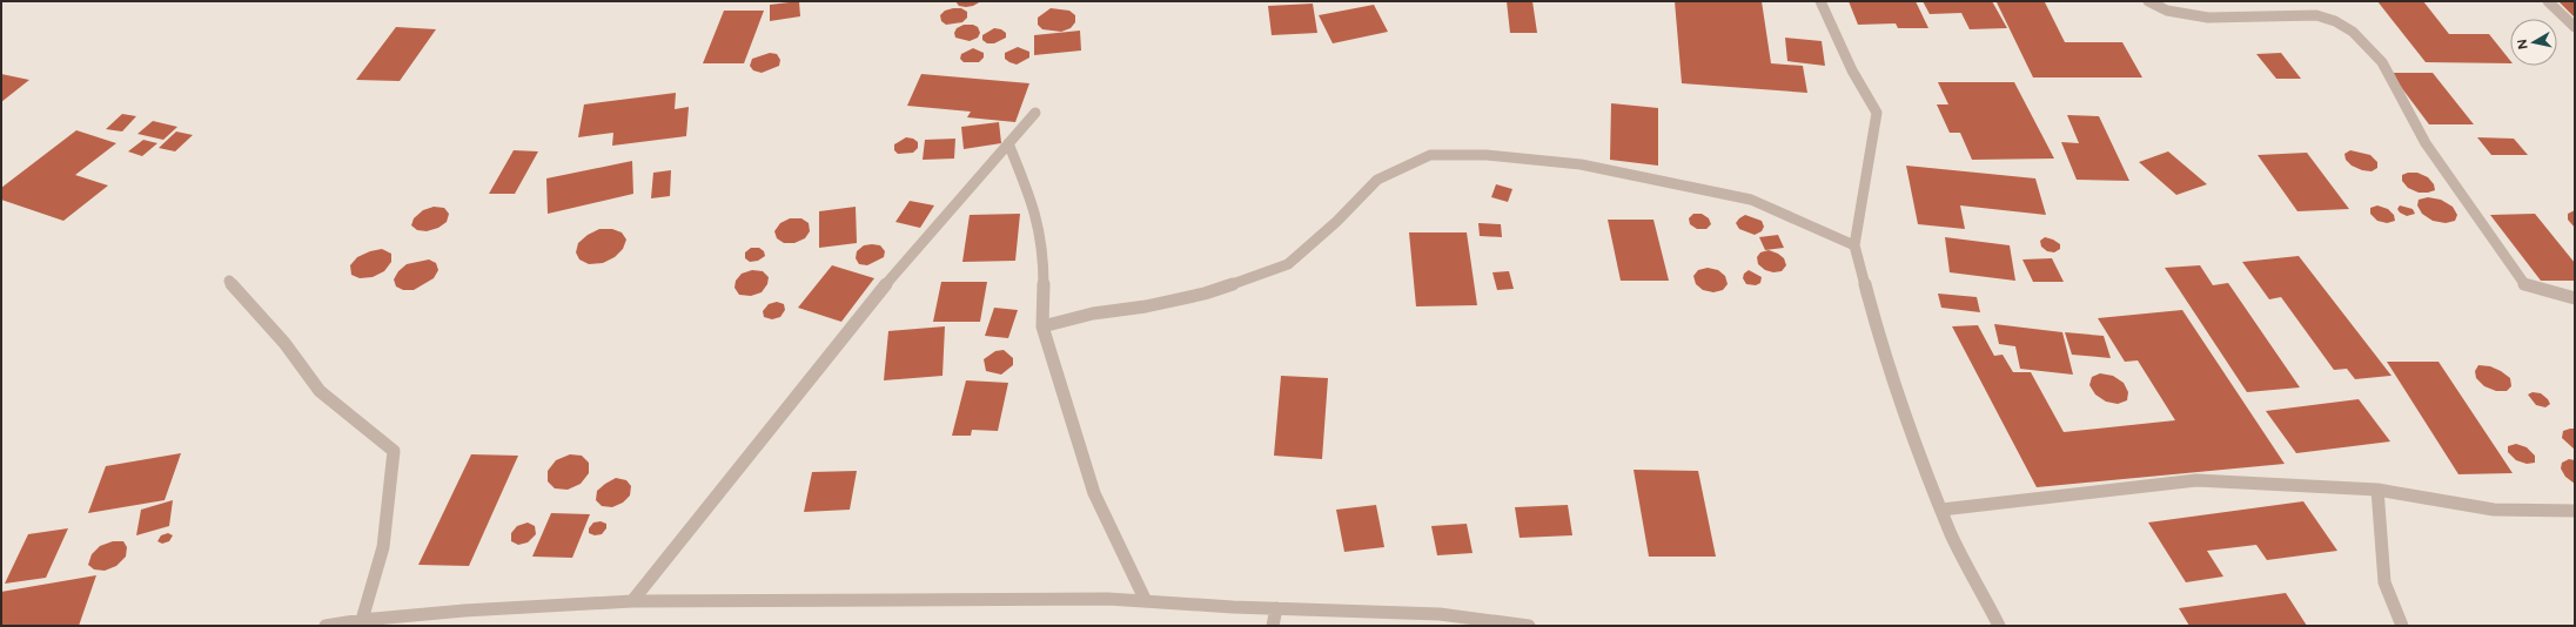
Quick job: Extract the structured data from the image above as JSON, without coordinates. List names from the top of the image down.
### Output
{
  "north": "left"
}
